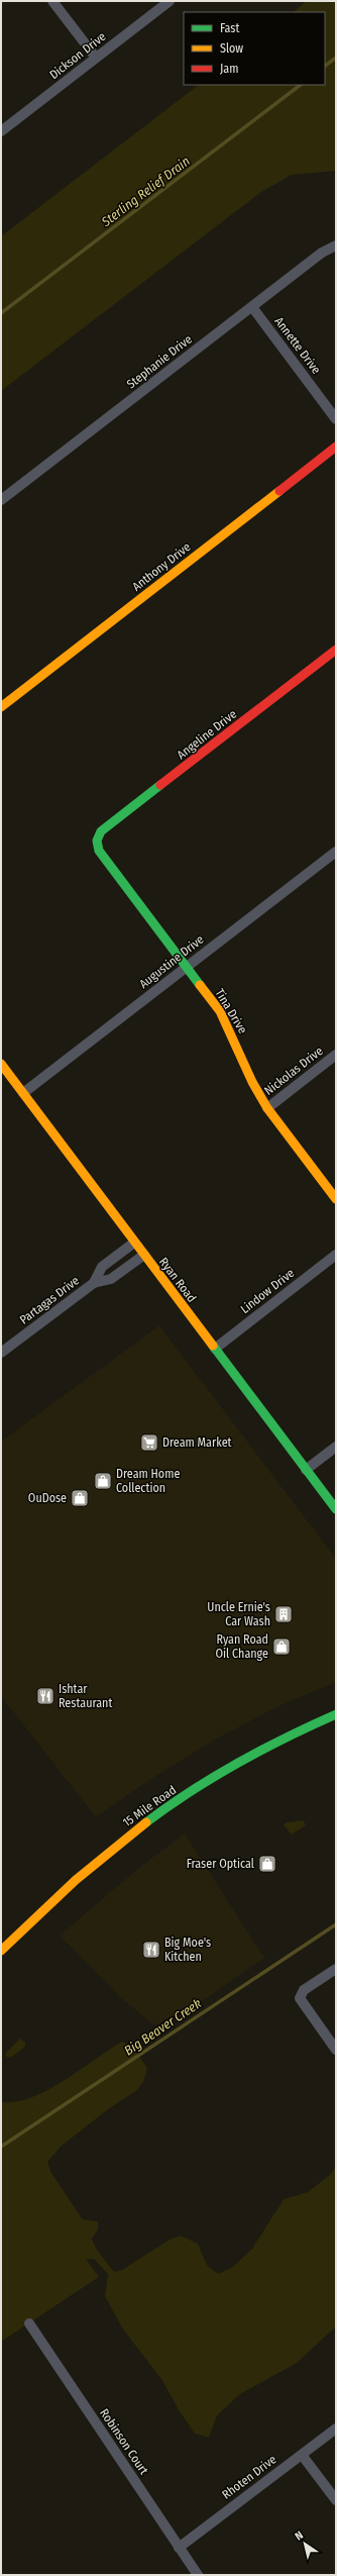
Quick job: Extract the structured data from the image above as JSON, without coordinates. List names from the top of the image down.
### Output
{
  "streets": {
    "street": [
      "Dickson Drive",
      "Annette Drive",
      "Stephanie Drive",
      "Anthony Drive",
      "Angeline Drive",
      "Augustine Drive",
      "Tina Drive",
      "Nickolas Drive",
      "Ryan Road",
      "Lindow Drive",
      "Partagas Drive",
      "15 Mile Road",
      "Robinson Court",
      "Rhoten Drive"
    ]
  },
  "crossings": [
    ["Annette Drive", "Stephanie Drive"],
    ["Angeline Drive", "Tina Drive"],
    ["Augustine Drive", "Tina Drive"],
    ["Augustine Drive", "Ryan Road"],
    ["Tina Drive", "Nickolas Drive"],
    ["Ryan Road", "Lindow Drive"],
    ["Robinson Court", "Rhoten Drive"]
  ],
  "water": ["Sterling Relief Drain", "Big Beaver Creek"],
  "places": {
    "supermarket": ["Dream Market"],
    "shop": [
      "Dream Home Collection",
      "OuDose",
      "Ryan Road Oil Change",
      "Fraser Optical"
    ],
    "building": ["Uncle Ernie's Car Wash"],
    "restaurant": ["Ishtar Restaurant", "Big Moe's Kitchen"]
  },
  "legend": ["Fast", "Slow", "Jam"],
  "north": "top left"
}
